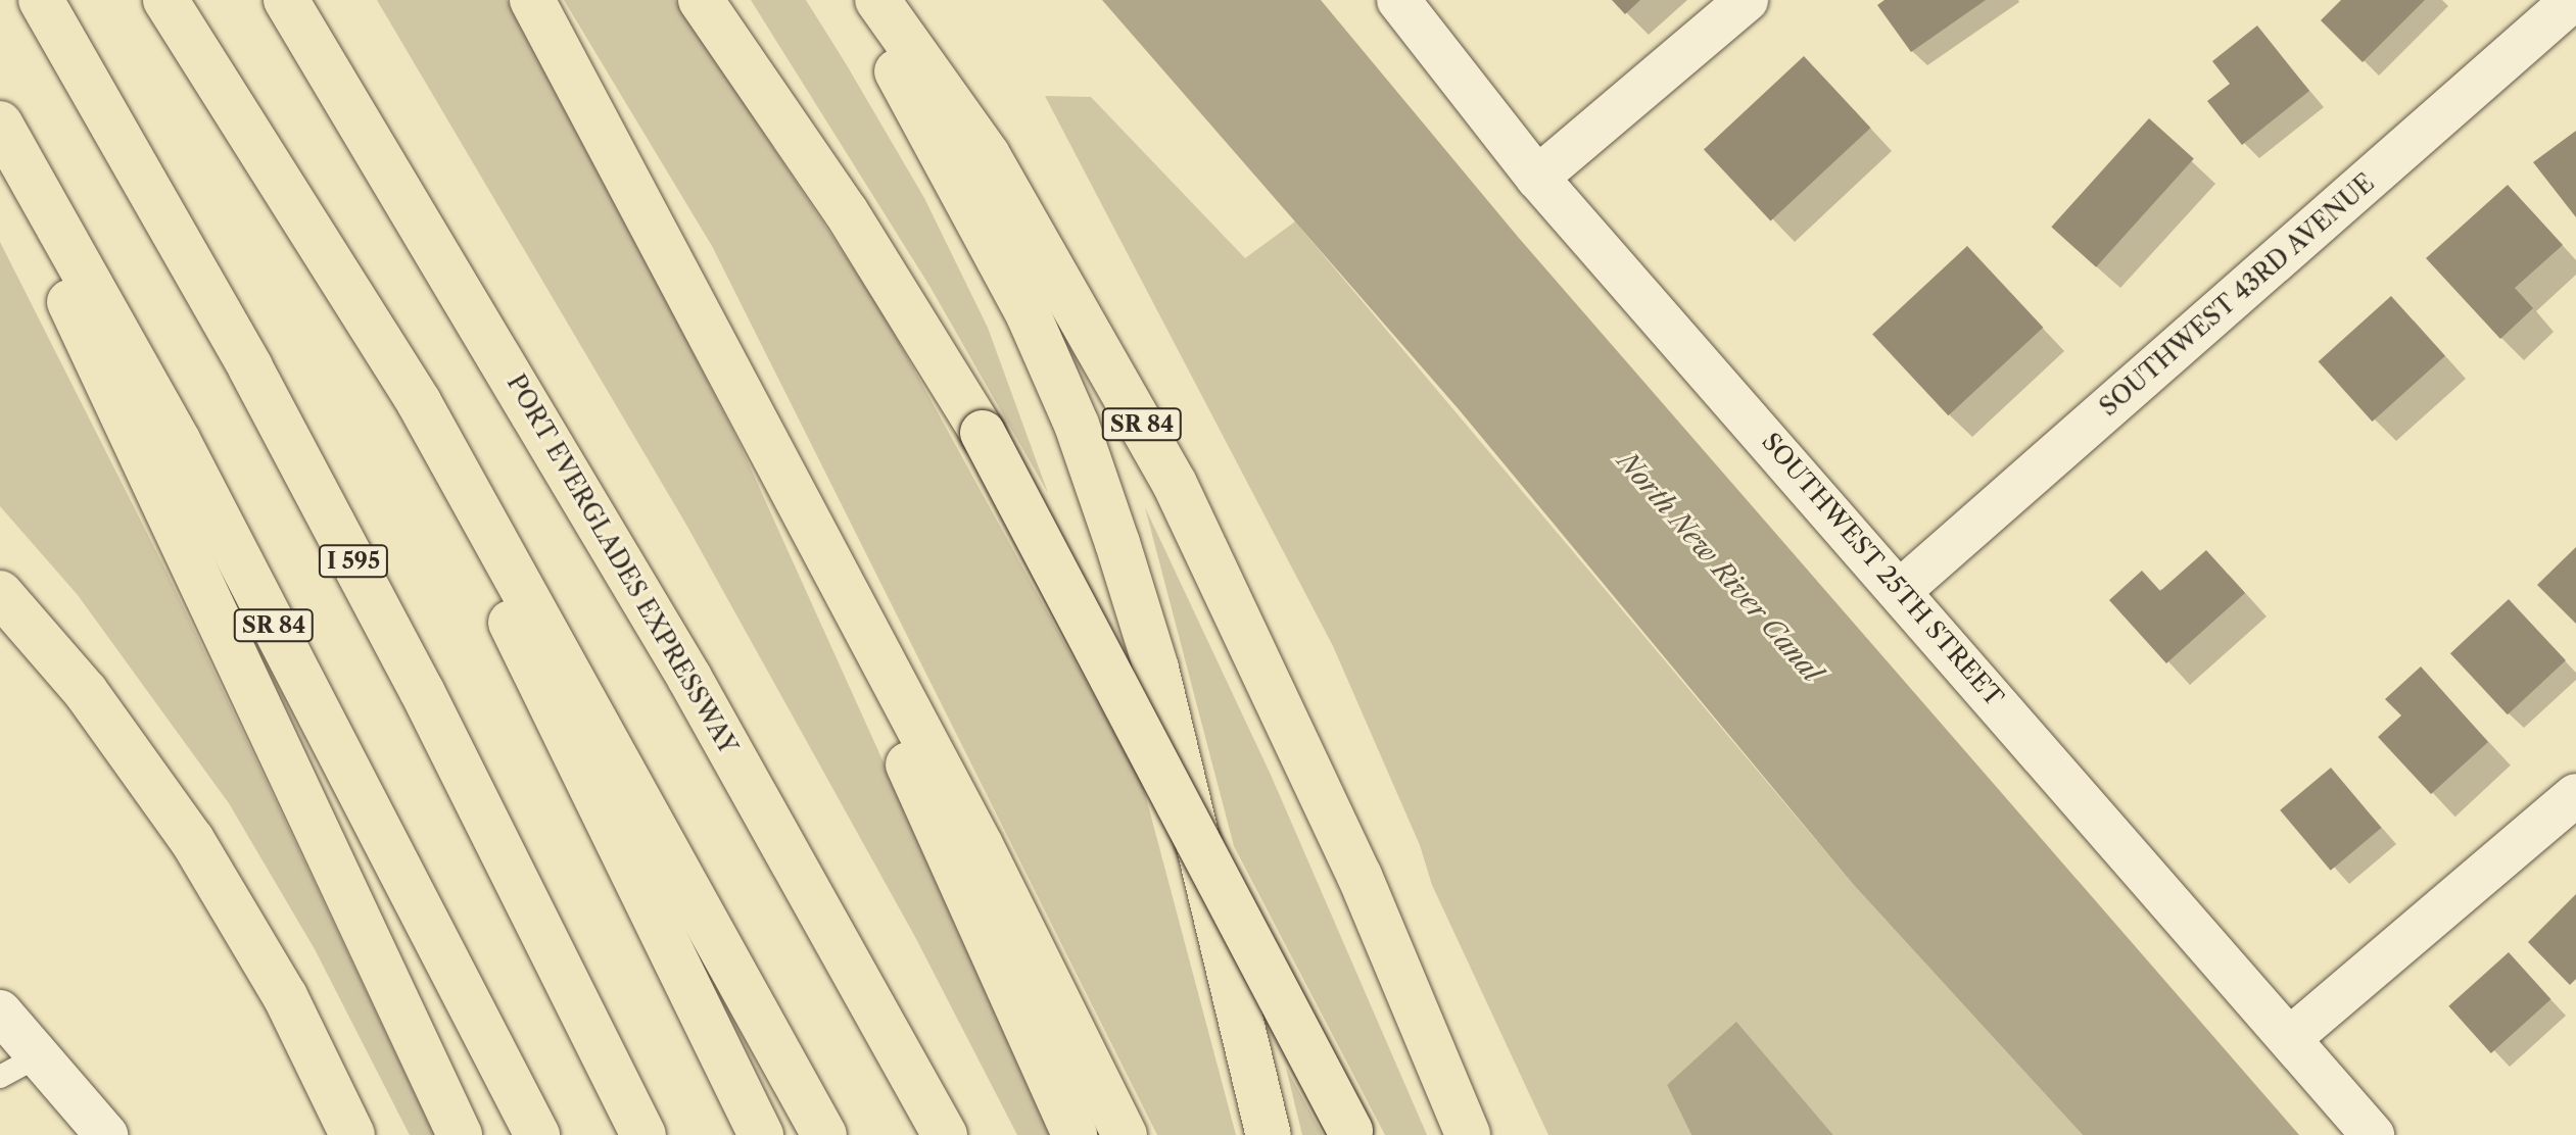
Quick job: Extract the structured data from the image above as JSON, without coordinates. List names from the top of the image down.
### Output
{
  "streets": {
    "main road": ["SR 84", "I 595", "PORT EVERGLADES EXPRESSWAY"],
    "street": ["SOUTHWEST 43RD AVENUE", "SOUTHWEST 25TH STREET"]
  },
  "crossings": [
    ["SOUTHWEST 43RD AVENUE", "SOUTHWEST 25TH STREET"]
  ],
  "water": ["North New River Canal"]
}
